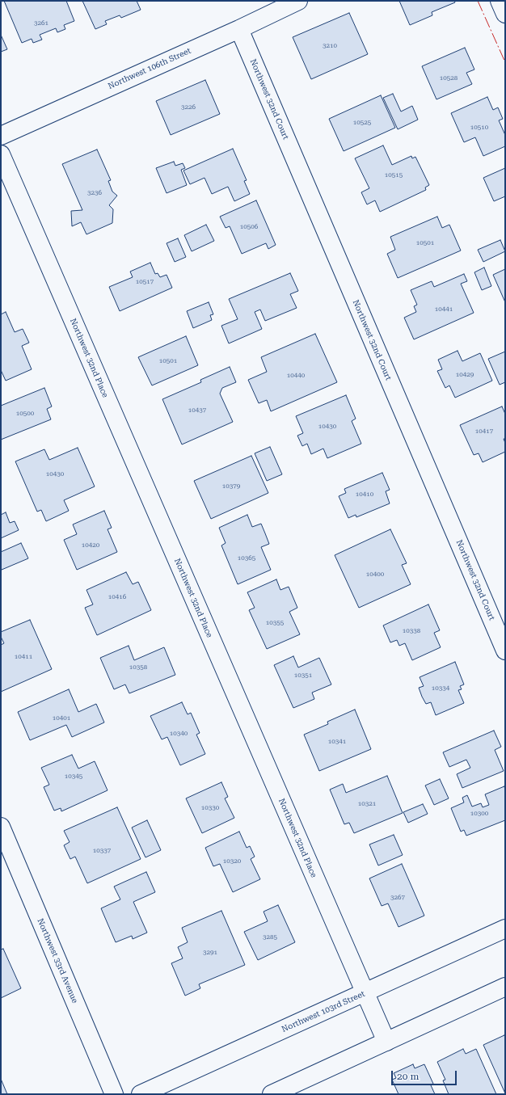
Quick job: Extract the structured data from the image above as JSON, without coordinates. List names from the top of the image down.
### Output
{
  "streets": {
    "street": [
      "Northwest 106th Street",
      "Northwest 32nd Court",
      "Northwest 32nd Place",
      "Northwest 33rd Avenue",
      "Northwest 103rd Street"
    ]
  },
  "crossings": [
    ["Northwest 106th Street", "Northwest 32nd Court"],
    ["Northwest 32nd Place", "Northwest 103rd Street"]
  ],
  "house_numbers": [
    "3261",
    "3210",
    "10528",
    "3226",
    "10525",
    "10510",
    "10515",
    "3236",
    "10506",
    "10501",
    "10517",
    "10441",
    "10501",
    "10429",
    "10440",
    "10437",
    "10500",
    "10430",
    "10417",
    "10430",
    "10379",
    "10410",
    "10420",
    "10365",
    "10400",
    "10416",
    "10355",
    "10338",
    "10411",
    "10358",
    "10351",
    "10334",
    "10401",
    "10340",
    "10341",
    "10345",
    "10321",
    "10330",
    "10300",
    "10337",
    "10320",
    "3267",
    "3285",
    "3291"
  ],
  "scale_bar": "20 m"
}
